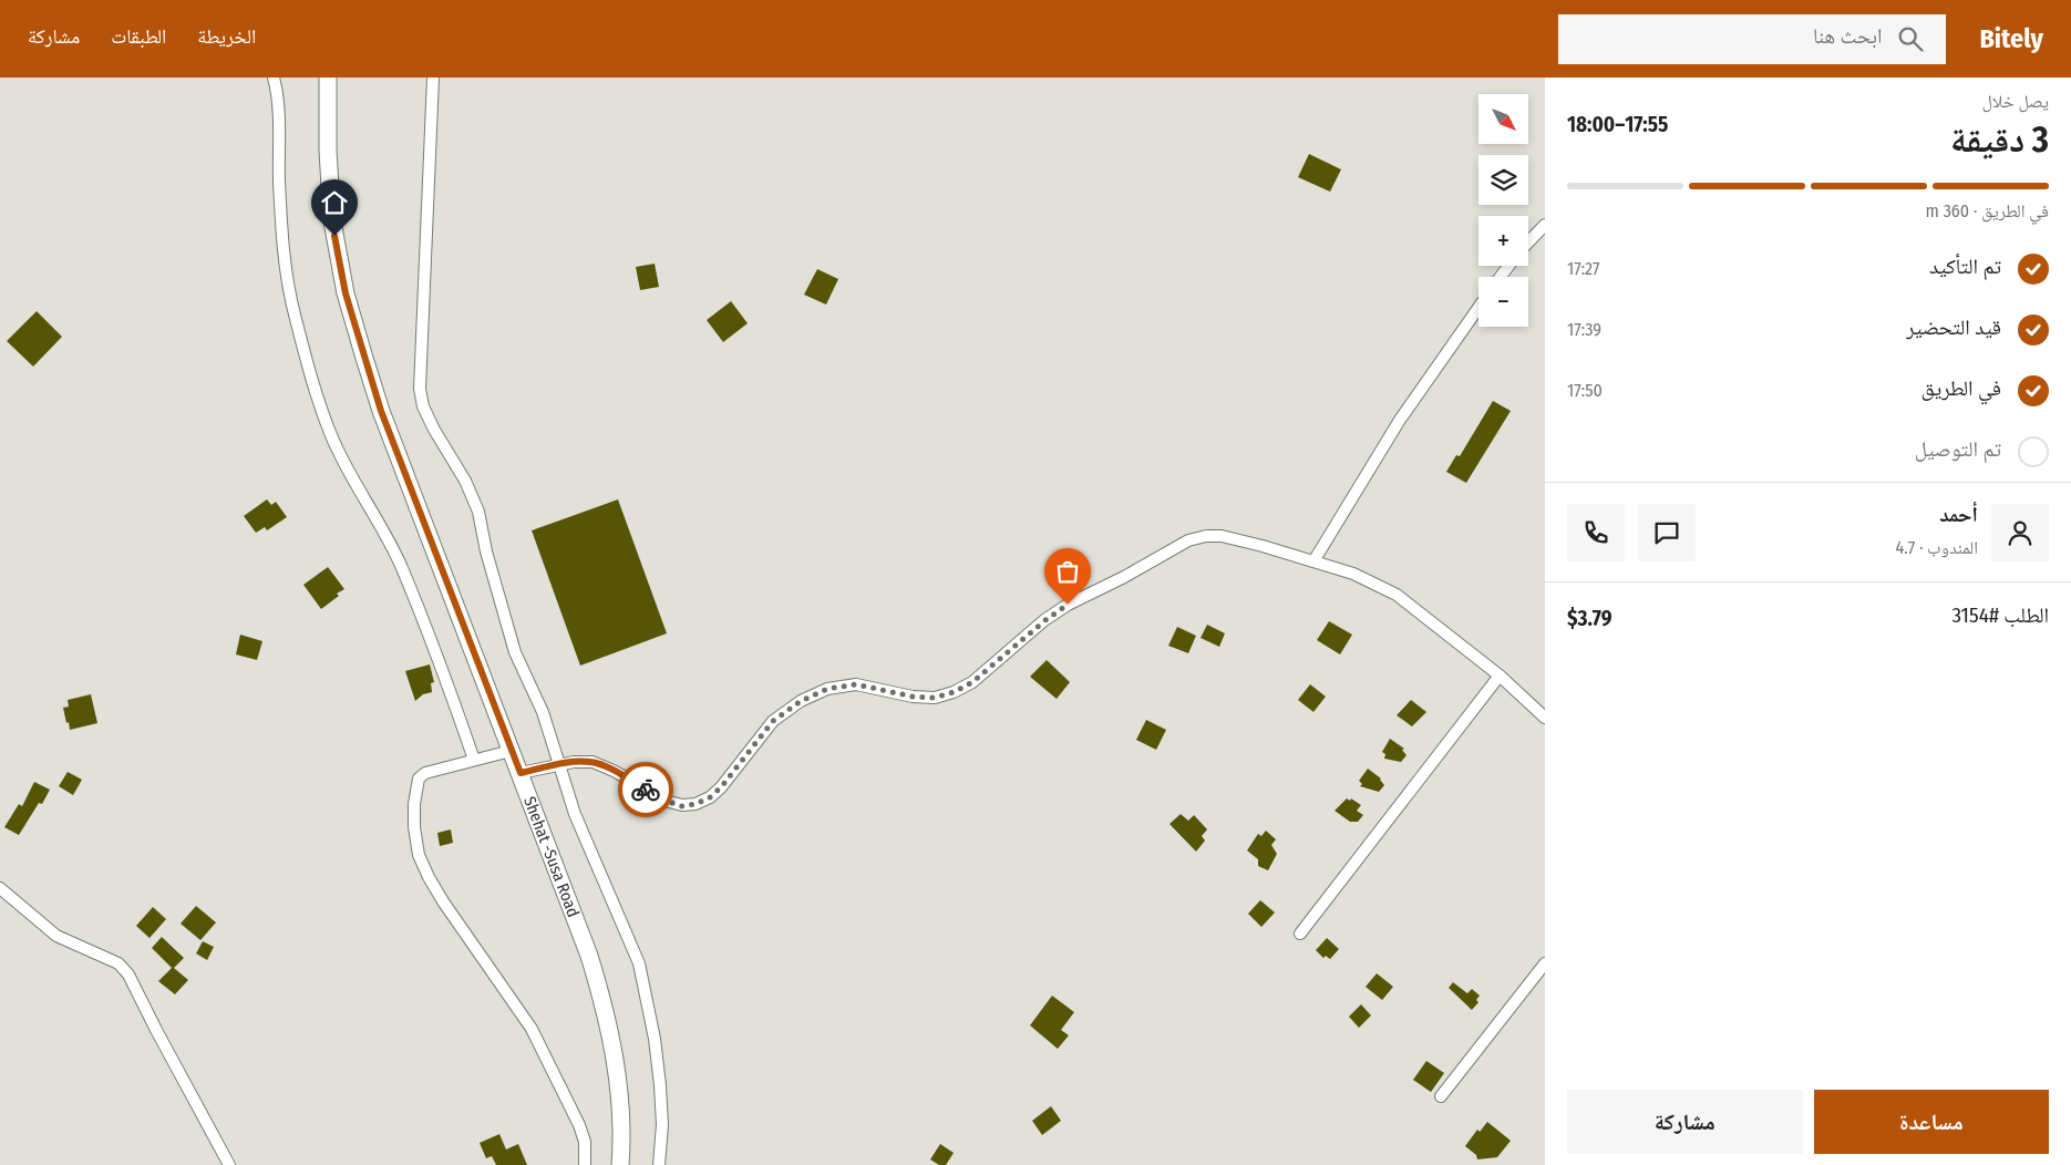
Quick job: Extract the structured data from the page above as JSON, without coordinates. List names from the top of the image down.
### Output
{
  "streets": {
    "main road": ["Shehat -Susa Road"]
  },
  "north": "bottom right",
  "page": {
    "header": "Bitely",
    "search": "ابحث هنا",
    "nav": ["الخريطة", "الطبقات", "مشاركة"],
    "heading": ["3 دقيقة", "يصل خلال", "17:55–18:00"],
    "panel": [
      "أحمد",
      "المندوب · 4.7",
      "الطلب #3154",
      "$3.79"
    ],
    "map_buttons": ["+", "−"],
    "bar": "في الطريق · 360 m",
    "list": [
      ["تم التأكيد", "17:27"],
      ["قيد التحضير", "17:39"],
      ["في الطريق", "17:50"],
      "تم التوصيل"
    ],
    "buttons": ["مساعدة", "مشاركة"]
  }
}
